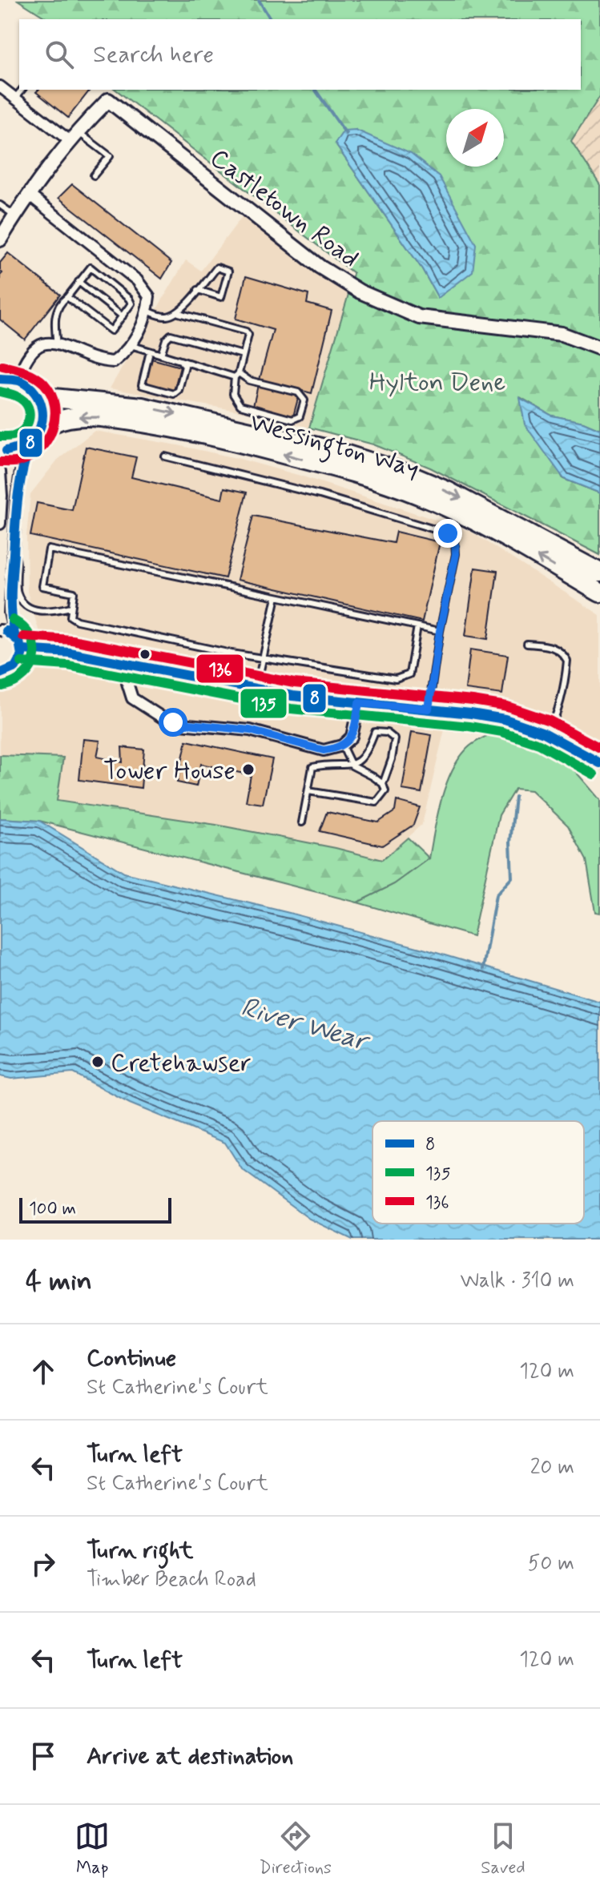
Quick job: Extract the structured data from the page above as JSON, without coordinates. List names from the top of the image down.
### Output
{
  "streets": {
    "highway": ["Wessington Way"],
    "street": ["Castletown Road"]
  },
  "water": ["River Wear"],
  "parks": ["Hylton Dene"],
  "places": ["Tower House", "Cretehawser"],
  "lines": ["transit line 136", "transit line 8", "transit line 135"],
  "legend": ["8", "135", "136"],
  "scale_bar": "100 m",
  "north": "top right",
  "page": {
    "search": "Search here",
    "scale": "100 m",
    "heading": ["4 min", "Walk · 310 m"],
    "list": [
      ["Continue", "St Catherine's Court", "120 m"],
      ["Turn left", "St Catherine's Court", "20 m"],
      ["Turn right", "Timber Beach Road", "50 m"],
      ["Turn left", "120 m"],
      "Arrive at destination"
    ],
    "nav": ["Map", "Directions", "Saved"]
  }
}
